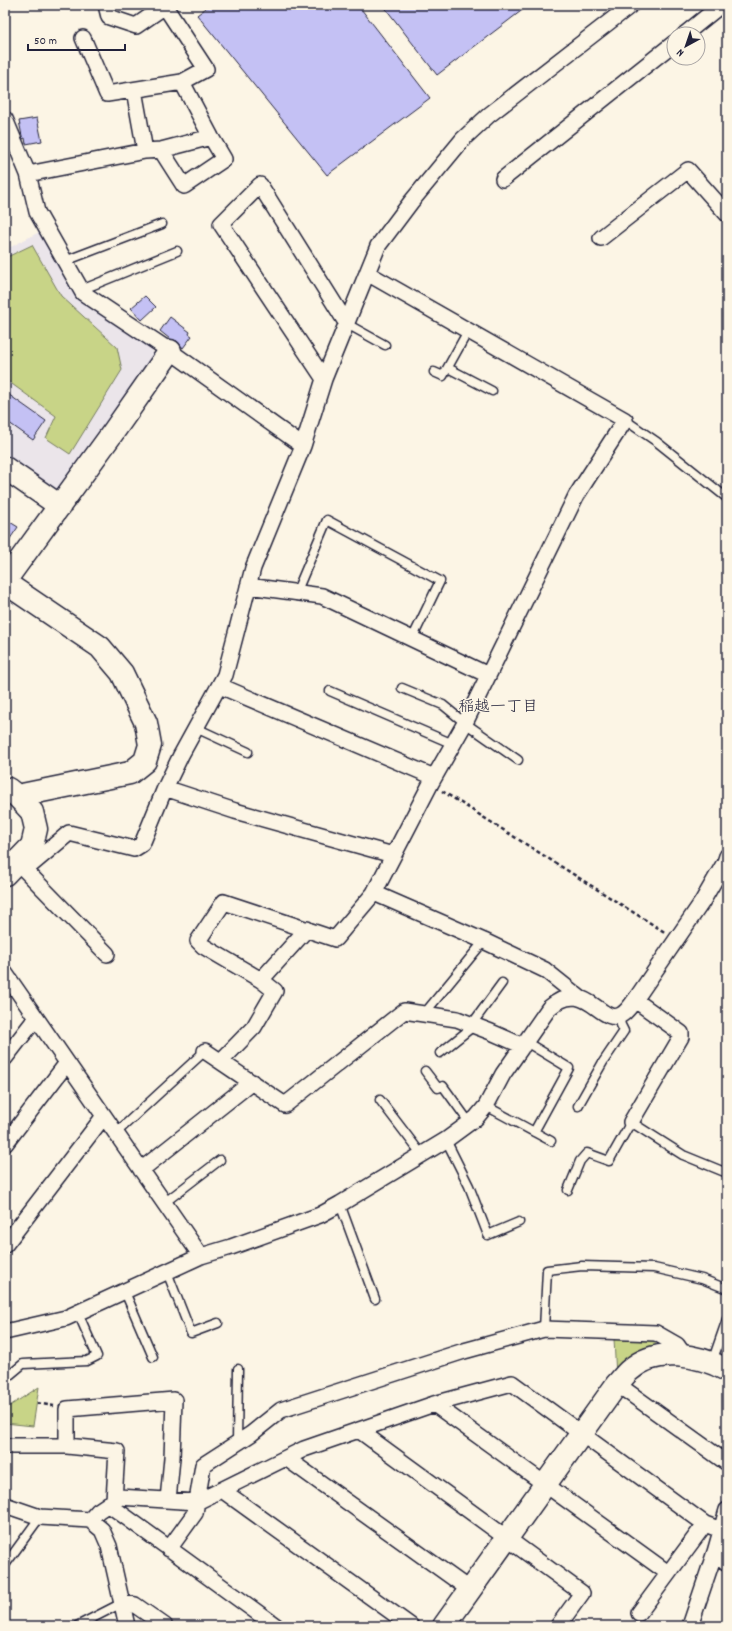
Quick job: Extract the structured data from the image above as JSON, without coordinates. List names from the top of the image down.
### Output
{
  "districts": ["稲越一丁目"],
  "scale_bar": "50 m",
  "north": "bottom left"
}
